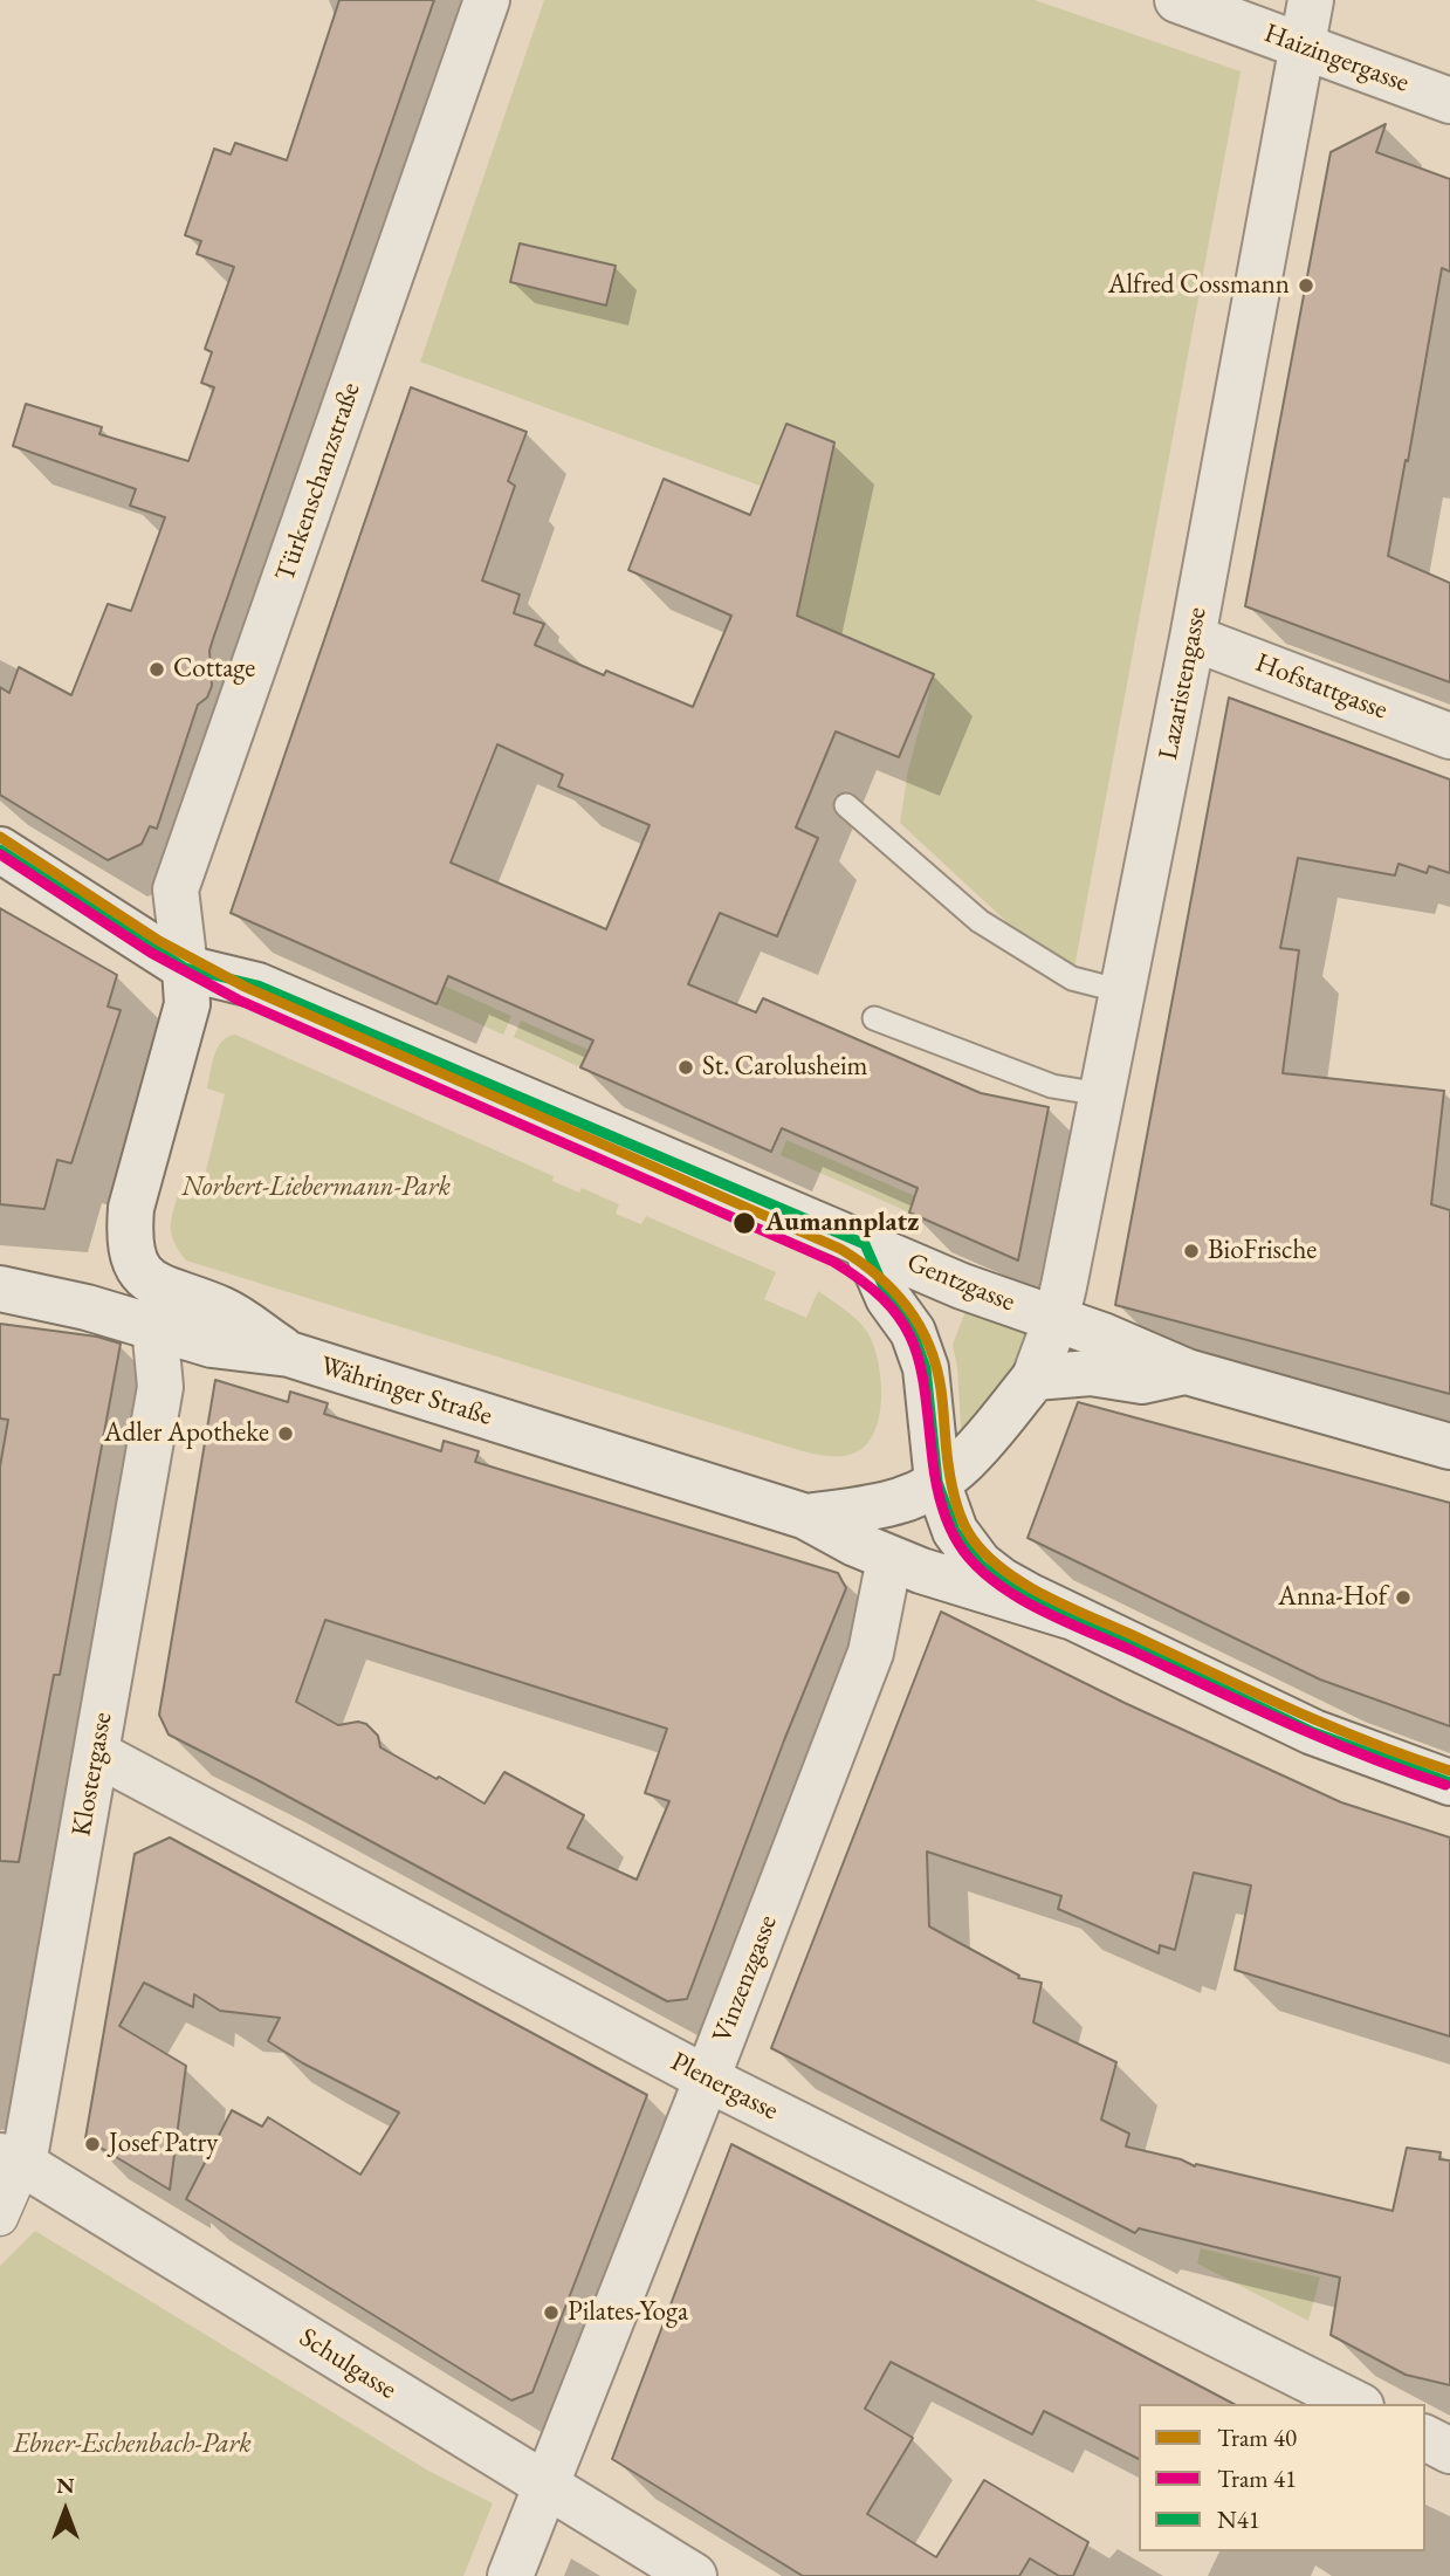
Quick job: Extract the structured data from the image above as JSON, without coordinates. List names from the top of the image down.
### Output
{
  "streets": {
    "street": [
      "Haizingergasse",
      "Türkenschanzstraße",
      "Lazaristengasse",
      "Hofstattgasse",
      "Gentzgasse",
      "Währinger Straße",
      "Klostergasse",
      "Vinzenzgasse",
      "Plenergasse",
      "Schulgasse"
    ]
  },
  "crossings": [
    ["Haizingergasse", "Lazaristengasse"],
    ["Türkenschanzstraße", "Gentzgasse"],
    ["Lazaristengasse", "Hofstattgasse"],
    ["Lazaristengasse", "Gentzgasse"],
    ["Währinger Straße", "Klostergasse"],
    ["Währinger Straße", "Vinzenzgasse"],
    ["Klostergasse", "Plenergasse"],
    ["Klostergasse", "Schulgasse"],
    ["Vinzenzgasse", "Plenergasse"],
    ["Vinzenzgasse", "Schulgasse"]
  ],
  "parks": ["Norbert-Liebermann-Park", "Ebner-Eschenbach-Park"],
  "places": [
    "Alfred Cossmann",
    "Cottage",
    "St. Carolusheim",
    "Aumannplatz",
    "BioFrische",
    "Adler Apotheke",
    "Anna-Hof",
    "Josef Patry",
    "Pilates-Yoga"
  ],
  "lines": ["tram line 40", "transit line N41", "tram line 41"],
  "legend": ["Tram 40", "Tram 41", "N41"],
  "north": "top"
}
